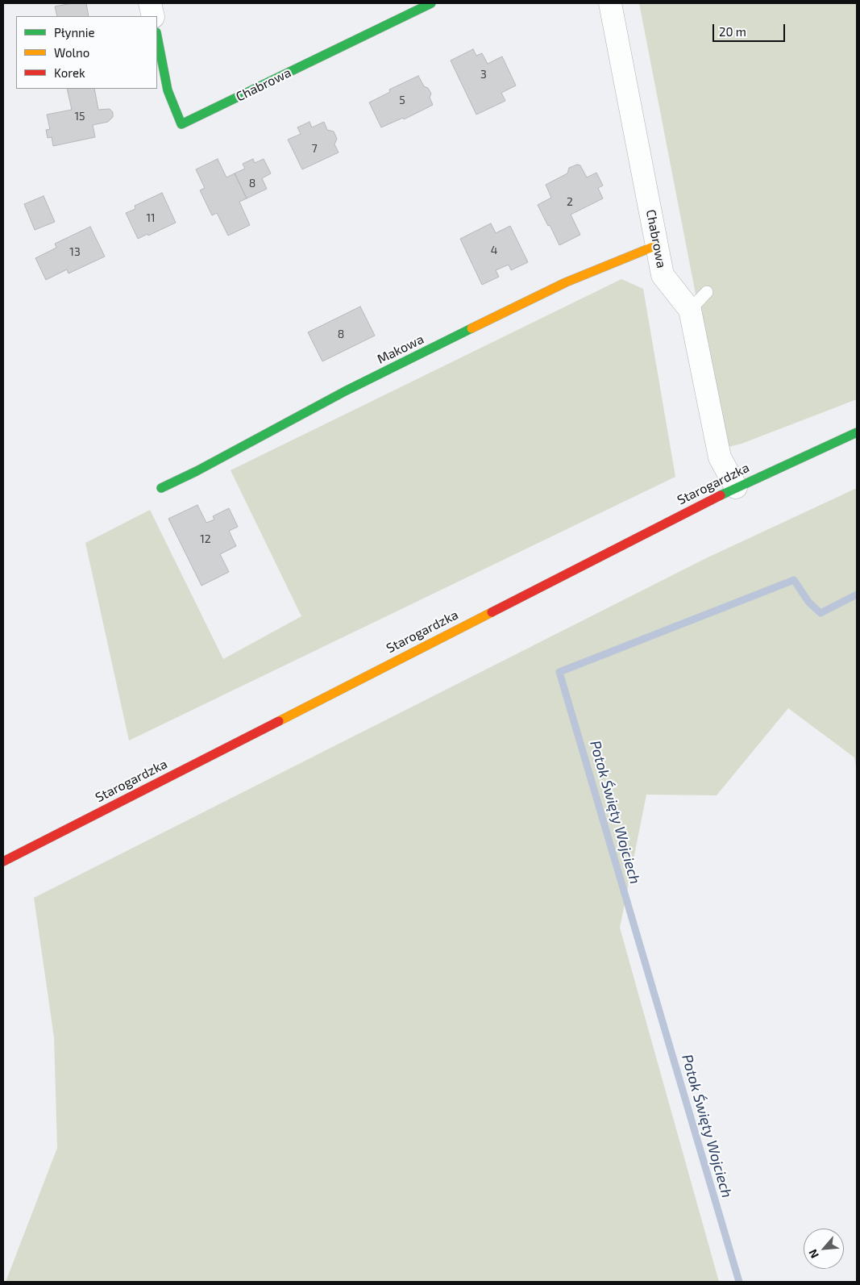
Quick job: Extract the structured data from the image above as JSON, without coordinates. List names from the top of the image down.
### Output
{
  "streets": {
    "main road": ["Chabrowa", "Makowa", "Starogardzka"]
  },
  "crossings": [
    ["Chabrowa", "Makowa"],
    ["Chabrowa", "Starogardzka"]
  ],
  "water": ["Potok Święty Wojciech"],
  "house_numbers": [
    "3",
    "5",
    "15",
    "7",
    "8",
    "2",
    "11",
    "4",
    "13",
    "8",
    "12"
  ],
  "legend": ["Płynnie", "Wolno", "Korek"],
  "scale_bar": "20 m",
  "north": "bottom left"
}
